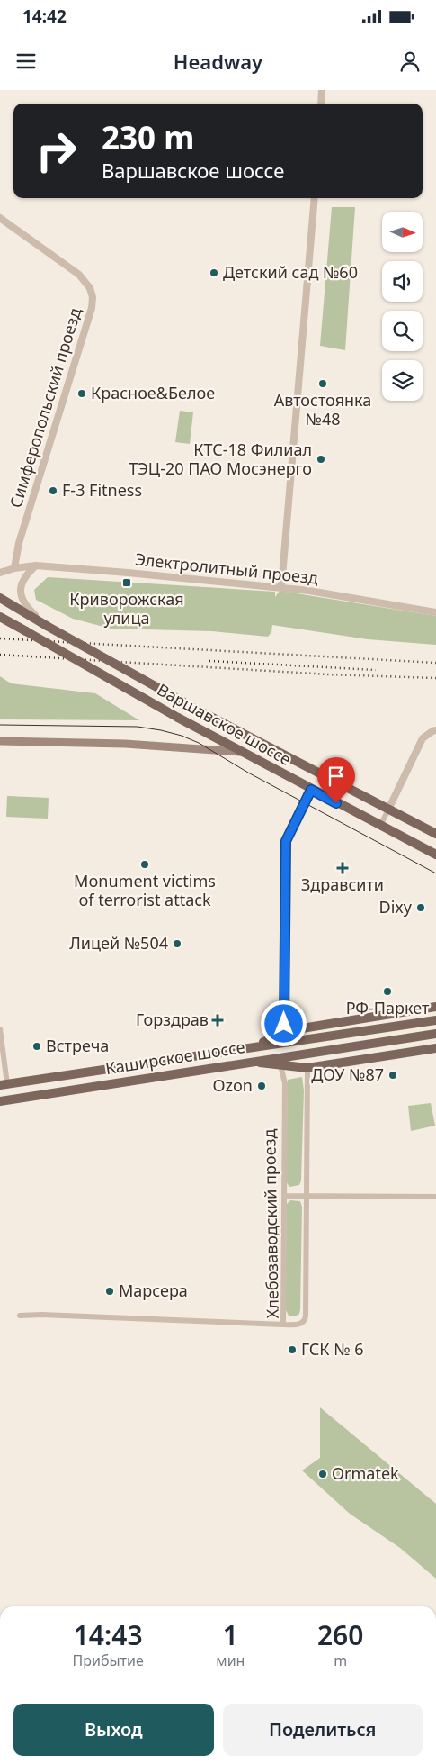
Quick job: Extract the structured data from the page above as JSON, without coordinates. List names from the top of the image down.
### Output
{
  "streets": {
    "main road": ["Варшавское шоссе", "Каширское шоссе"],
    "street": ["Симферопольский проезд", "Электролитный проезд", "Хлебозаводский проезд"]
  },
  "crossings": [
    ["Симферопольский проезд", "Электролитный проезд"]
  ],
  "places": {
    "other": [
      "Детский сад №60",
      "Автостоянка №48",
      "Красное&Белое",
      "КТС-18 Филиал ТЭЦ-20 ПАО Мосэнерго",
      "F-3 Fitness",
      "Monument victims of terrorist attack",
      "Dixy",
      "Лицей №504",
      "РФ-Паркет",
      "Встреча",
      "ДОУ №87",
      "Ozon",
      "Марсера",
      "ГСК № 6",
      "Ormatek"
    ],
    "transit": ["Криворожская улица"],
    "health": ["Здравсити", "Горздрав"]
  },
  "north": "right",
  "page": {
    "status": "14:42",
    "header": "Headway",
    "turn": ["230 m", "Варшавское шоссе"],
    "eta": [
      "14:43",
      "Прибытие",
      "1",
      "мин",
      "260",
      "m"
    ],
    "buttons": ["Выход", "Поделиться"]
  }
}
